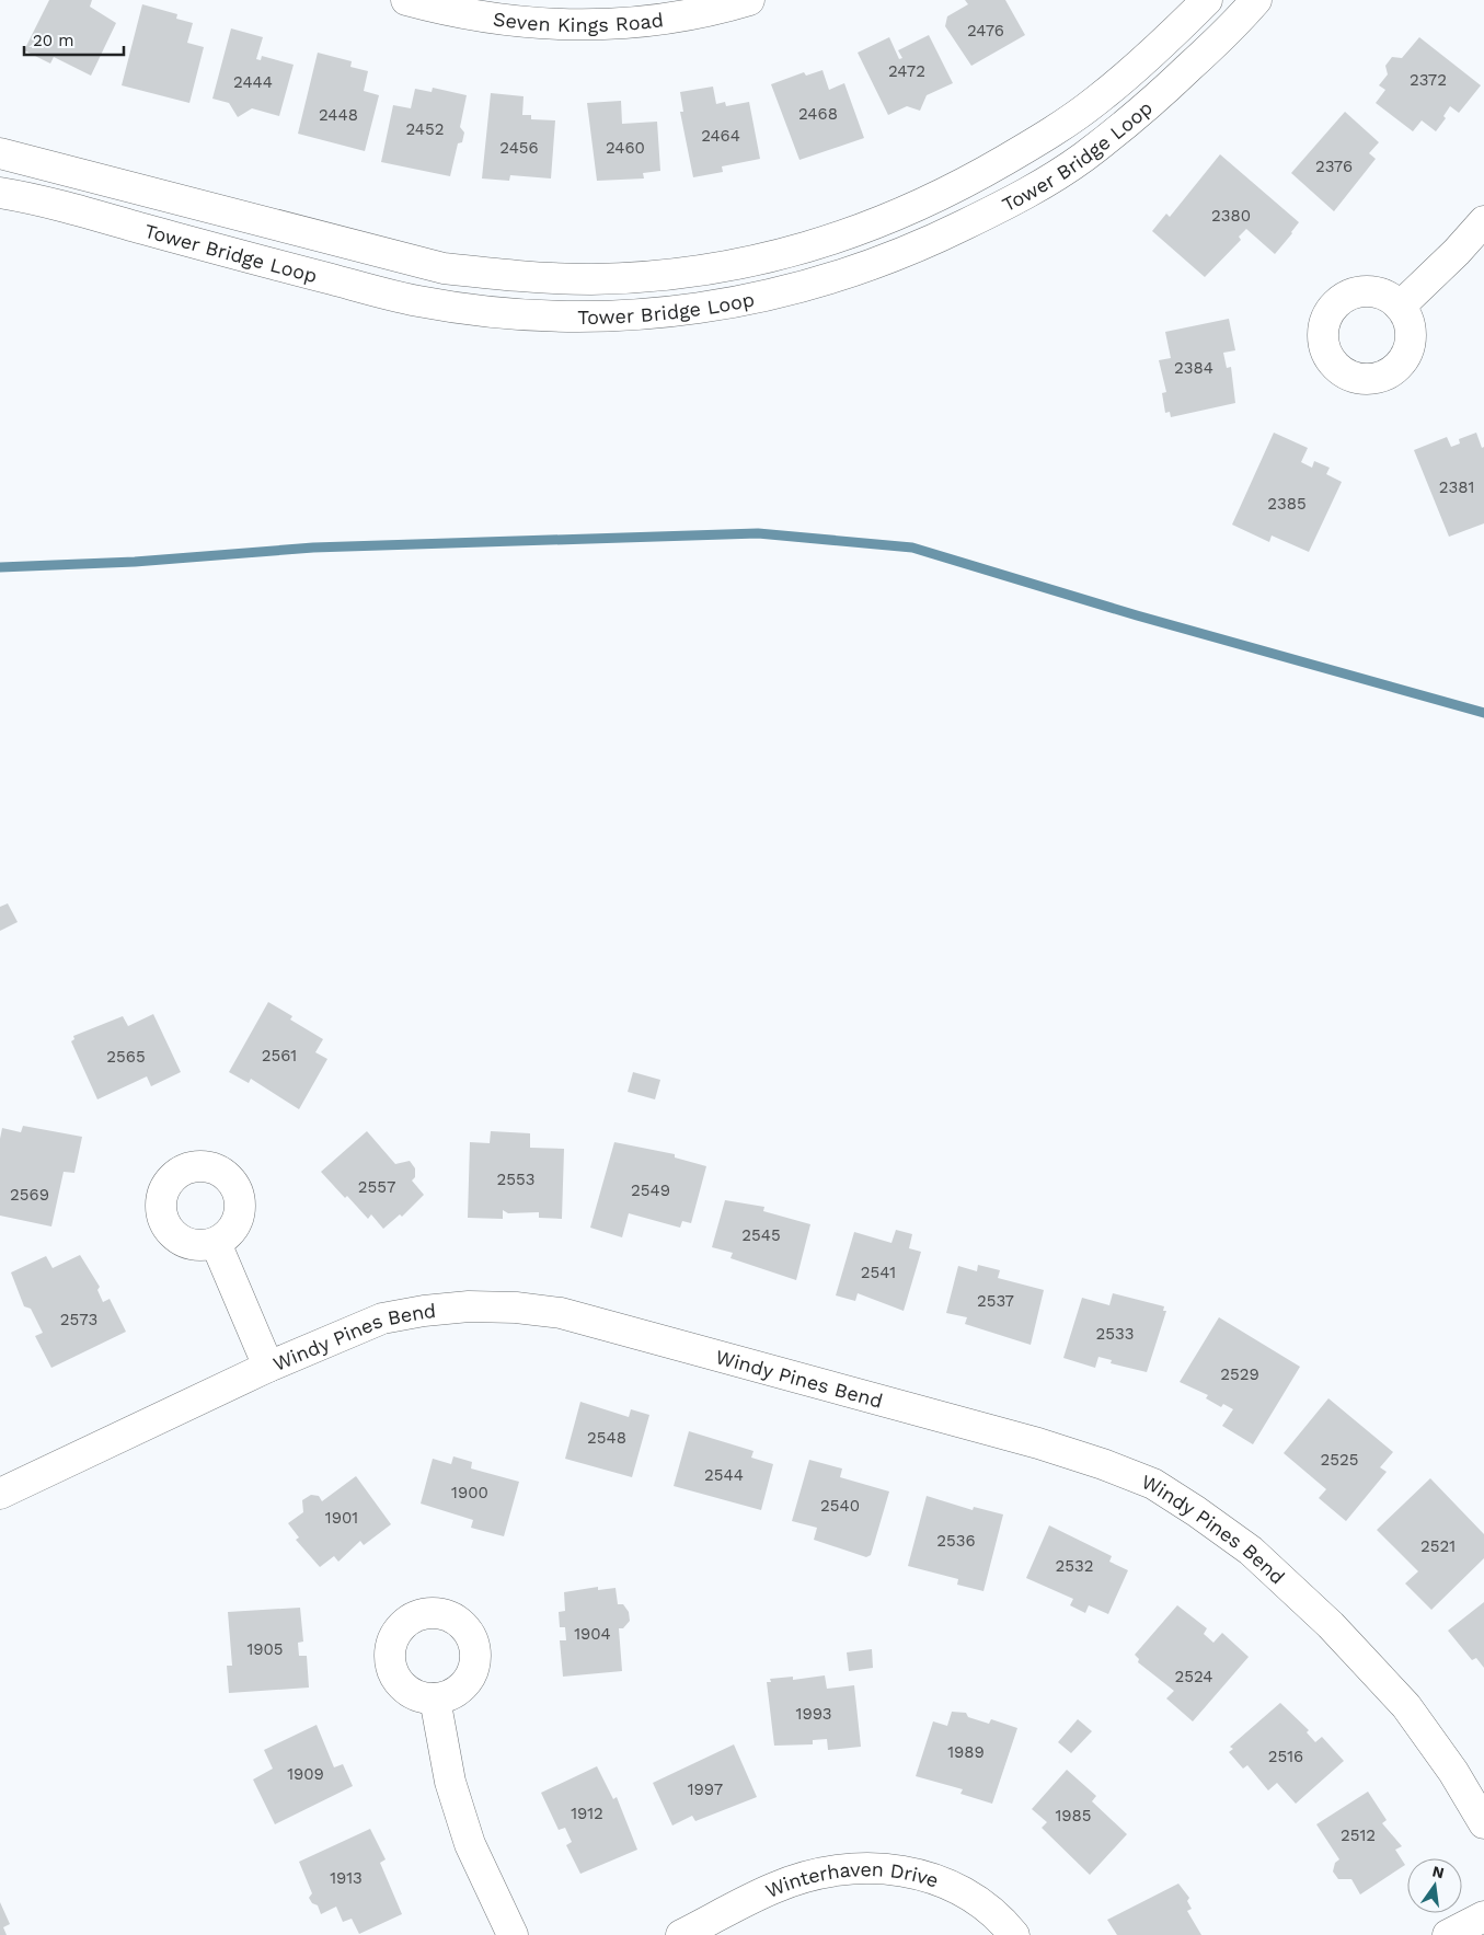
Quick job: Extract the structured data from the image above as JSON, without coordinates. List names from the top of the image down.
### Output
{
  "streets": {
    "street": [
      "Seven Kings Road",
      "Tower Bridge Loop",
      "Windy Pines Bend",
      "Winterhaven Drive"
    ]
  },
  "house_numbers": [
    "2476",
    "2472",
    "2372",
    "2444",
    "2468",
    "2448",
    "2452",
    "2464",
    "2456",
    "2460",
    "2376",
    "2380",
    "2384",
    "2381",
    "2385",
    "2561",
    "2565",
    "2553",
    "2557",
    "2549",
    "2569",
    "2545",
    "2541",
    "2537",
    "2573",
    "2533",
    "2529",
    "2548",
    "2525",
    "2544",
    "1900",
    "2540",
    "1901",
    "2536",
    "2521",
    "2532",
    "1904",
    "1905",
    "2524",
    "1993",
    "1989",
    "2516",
    "1909",
    "1997",
    "1912",
    "1985",
    "2512",
    "1913"
  ],
  "scale_bar": "20 m",
  "north": "top"
}
